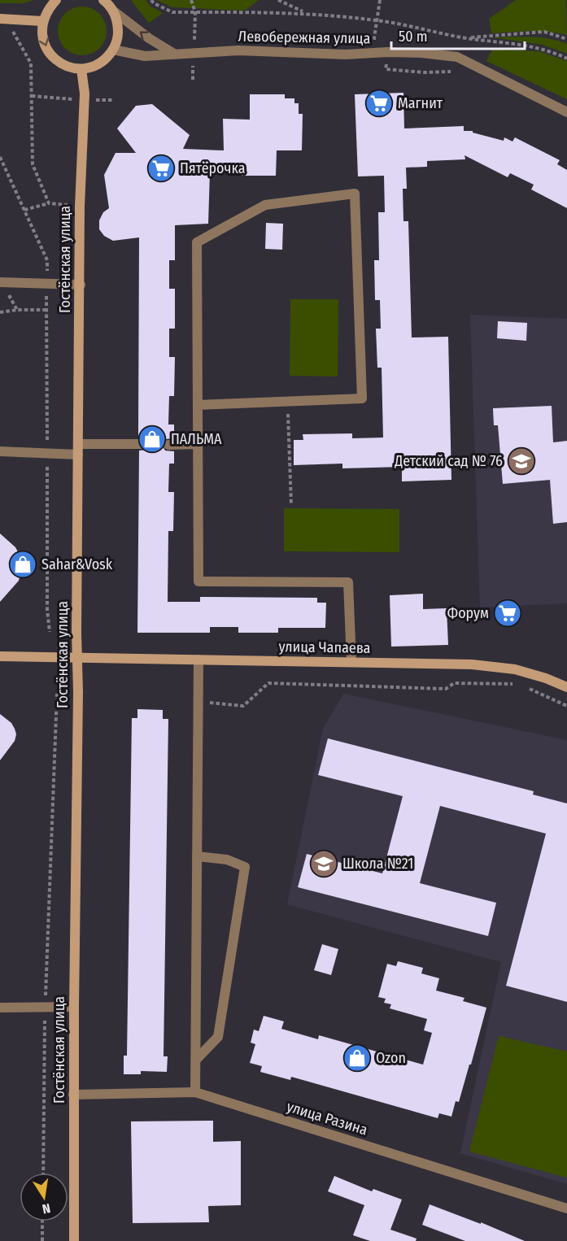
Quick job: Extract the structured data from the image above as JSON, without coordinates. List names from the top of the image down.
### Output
{
  "streets": {
    "street": [
      "Левобережная улица",
      "Гостёнская улица",
      "улица Чапаева",
      "улица Разина"
    ]
  },
  "crossings": [
    ["Гостёнская улица", "улица Чапаева"],
    ["Гостёнская улица", "улица Разина"]
  ],
  "places": {
    "supermarket": ["Магнит", "Пятёрочка", "Форум"],
    "shop": ["ПАЛЬМА", "Sahar&Vosk", "Ozon"],
    "school or university": ["Детский сад № 76", "Школа №21"]
  },
  "scale_bar": "50 m",
  "north": "bottom"
}
